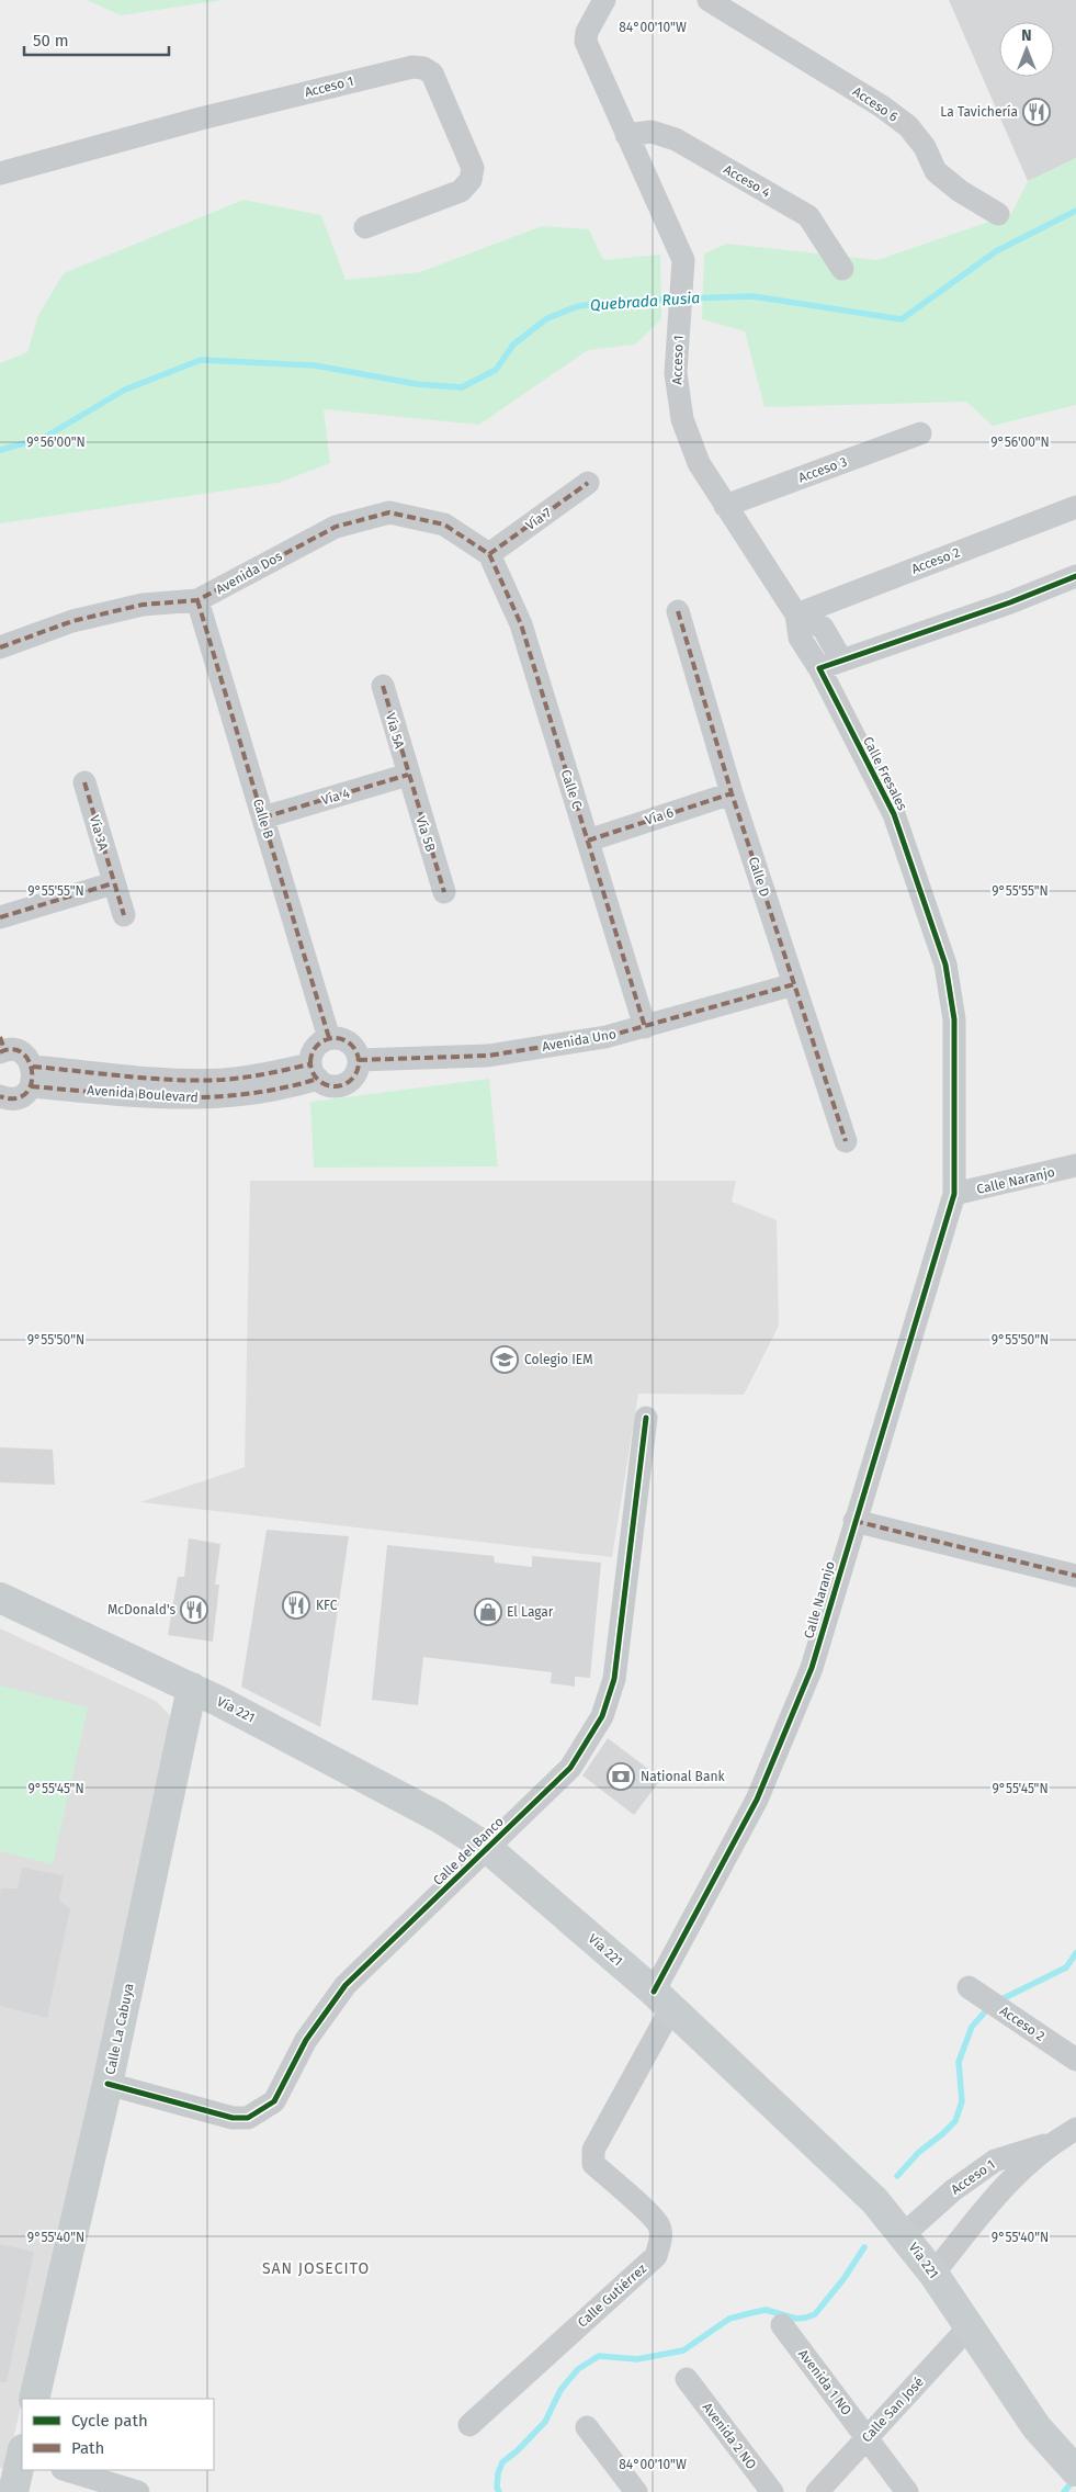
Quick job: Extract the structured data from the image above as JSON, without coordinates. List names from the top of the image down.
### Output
{
  "streets": {
    "main road": ["Vía 221", "Calle La Cabuya"],
    "street": [
      "Acceso 1",
      "Acceso 6",
      "Acceso 4",
      "Acceso 3",
      "Vía 7",
      "Acceso 2",
      "Avenida Dos",
      "Vía 5A",
      "Calle Fresales",
      "Calle C",
      "Vía 4",
      "Vía 6",
      "Calle B",
      "Vía 3A",
      "Vía 5B",
      "Calle D",
      "Avenida Uno",
      "Avenida Boulevard",
      "Calle Naranjo",
      "Calle del Banco",
      "Calle Gutiérrez",
      "Avenida 1 NO",
      "Calle San José",
      "Avenida 2 NO"
    ]
  },
  "crossings": [
    ["Acceso 1", "Acceso 4"],
    ["Acceso 1", "Acceso 3"],
    ["Acceso 1", "Acceso 2"],
    ["Acceso 1", "Calle Fresales"],
    ["Acceso 1", "Vía 221"],
    ["Vía 7", "Avenida Dos"],
    ["Vía 7", "Calle C"],
    ["Avenida Dos", "Calle C"],
    ["Avenida Dos", "Calle B"],
    ["Vía 5A", "Vía 4"],
    ["Vía 5A", "Vía 5B"],
    ["Calle Fresales", "Calle Naranjo"],
    ["Calle C", "Vía 6"],
    ["Calle C", "Avenida Uno"],
    ["Vía 4", "Calle B"],
    ["Vía 4", "Vía 5B"],
    ["Vía 6", "Calle D"],
    ["Calle B", "Avenida Uno"],
    ["Calle B", "Avenida Boulevard"],
    ["Calle D", "Avenida Uno"],
    ["Avenida Uno", "Avenida Boulevard"],
    ["Calle Naranjo", "Vía 221"],
    ["Calle Naranjo", "Calle Gutiérrez"],
    ["Vía 221", "Calle del Banco"],
    ["Vía 221", "Calle La Cabuya"],
    ["Vía 221", "Calle Gutiérrez"],
    ["Vía 221", "Calle San José"],
    ["Calle del Banco", "Calle La Cabuya"],
    ["Avenida 1 NO", "Calle San José"]
  ],
  "districts": ["SAN JOSECITO"],
  "water": ["Quebrada Rusia"],
  "places": {
    "restaurant": ["La Tavichería", "KFC", "McDonald's"],
    "school or university": ["Colegio IEM"],
    "shop": ["El Lagar"],
    "bank": ["National Bank"]
  },
  "legend": ["Cycle path", "Path"],
  "scale_bar": "50 m",
  "north": "top",
  "coordinates": [
    "84°00'10\"W",
    "9°56'00\"N",
    "9°55'55\"N",
    "9°55'50\"N",
    "9°55'45\"N",
    "9°55'40\"N"
  ]
}
